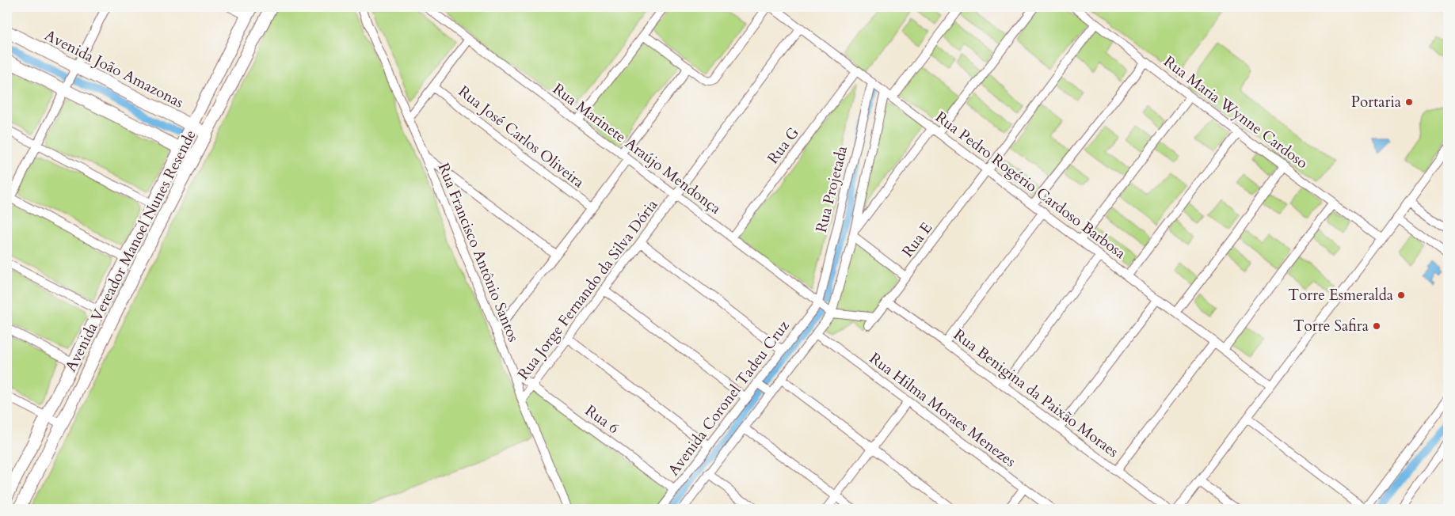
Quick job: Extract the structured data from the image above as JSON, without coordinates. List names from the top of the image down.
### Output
{
  "streets": {
    "street": [
      "Avenida João Amazonas",
      "Rua Maria Wynne Cardoso",
      "Rua José Carlos Oliveira",
      "Rua G",
      "Rua Marinete Araújo Mendonça",
      "Rua Pedro Rogério Cardoso Barbosa",
      "Rua Projetada",
      "Rua E",
      "Avenida Vereador Manoel Nunes Resende",
      "Rua Francisco Antônio Santos",
      "Rua Jorge Fernando da Silva Dória",
      "Rua Benigina da Paixão Moraes",
      "Avenida Coronel Tadeu Cruz",
      "Rua Hilma Moraes Menezes",
      "Rua 6"
    ]
  },
  "crossings": [
    ["Avenida João Amazonas", "Avenida Vereador Manoel Nunes Resende"],
    ["Rua Maria Wynne Cardoso", "Rua E"],
    ["Rua G", "Rua Marinete Araújo Mendonça"],
    ["Rua G", "Rua Pedro Rogério Cardoso Barbosa"],
    ["Rua Marinete Araújo Mendonça", "Rua Projetada"],
    ["Rua Marinete Araújo Mendonça", "Rua Jorge Fernando da Silva Dória"],
    ["Rua Marinete Araújo Mendonça", "Avenida Coronel Tadeu Cruz"],
    ["Rua Pedro Rogério Cardoso Barbosa", "Rua Projetada"],
    ["Rua Pedro Rogério Cardoso Barbosa", "Rua E"],
    ["Rua Pedro Rogério Cardoso Barbosa", "Rua Jorge Fernando da Silva Dória"],
    ["Rua Projetada", "Avenida Coronel Tadeu Cruz"],
    ["Rua E", "Rua Benigina da Paixão Moraes"],
    ["Rua Francisco Antônio Santos", "Rua Jorge Fernando da Silva Dória"],
    ["Rua Francisco Antônio Santos", "Rua 6"],
    ["Rua Jorge Fernando da Silva Dória", "Rua 6"],
    ["Avenida Coronel Tadeu Cruz", "Rua Hilma Moraes Menezes"],
    ["Avenida Coronel Tadeu Cruz", "Rua 6"]
  ],
  "places": ["Portaria", "Torre Esmeralda", "Torre Safira"]
}
